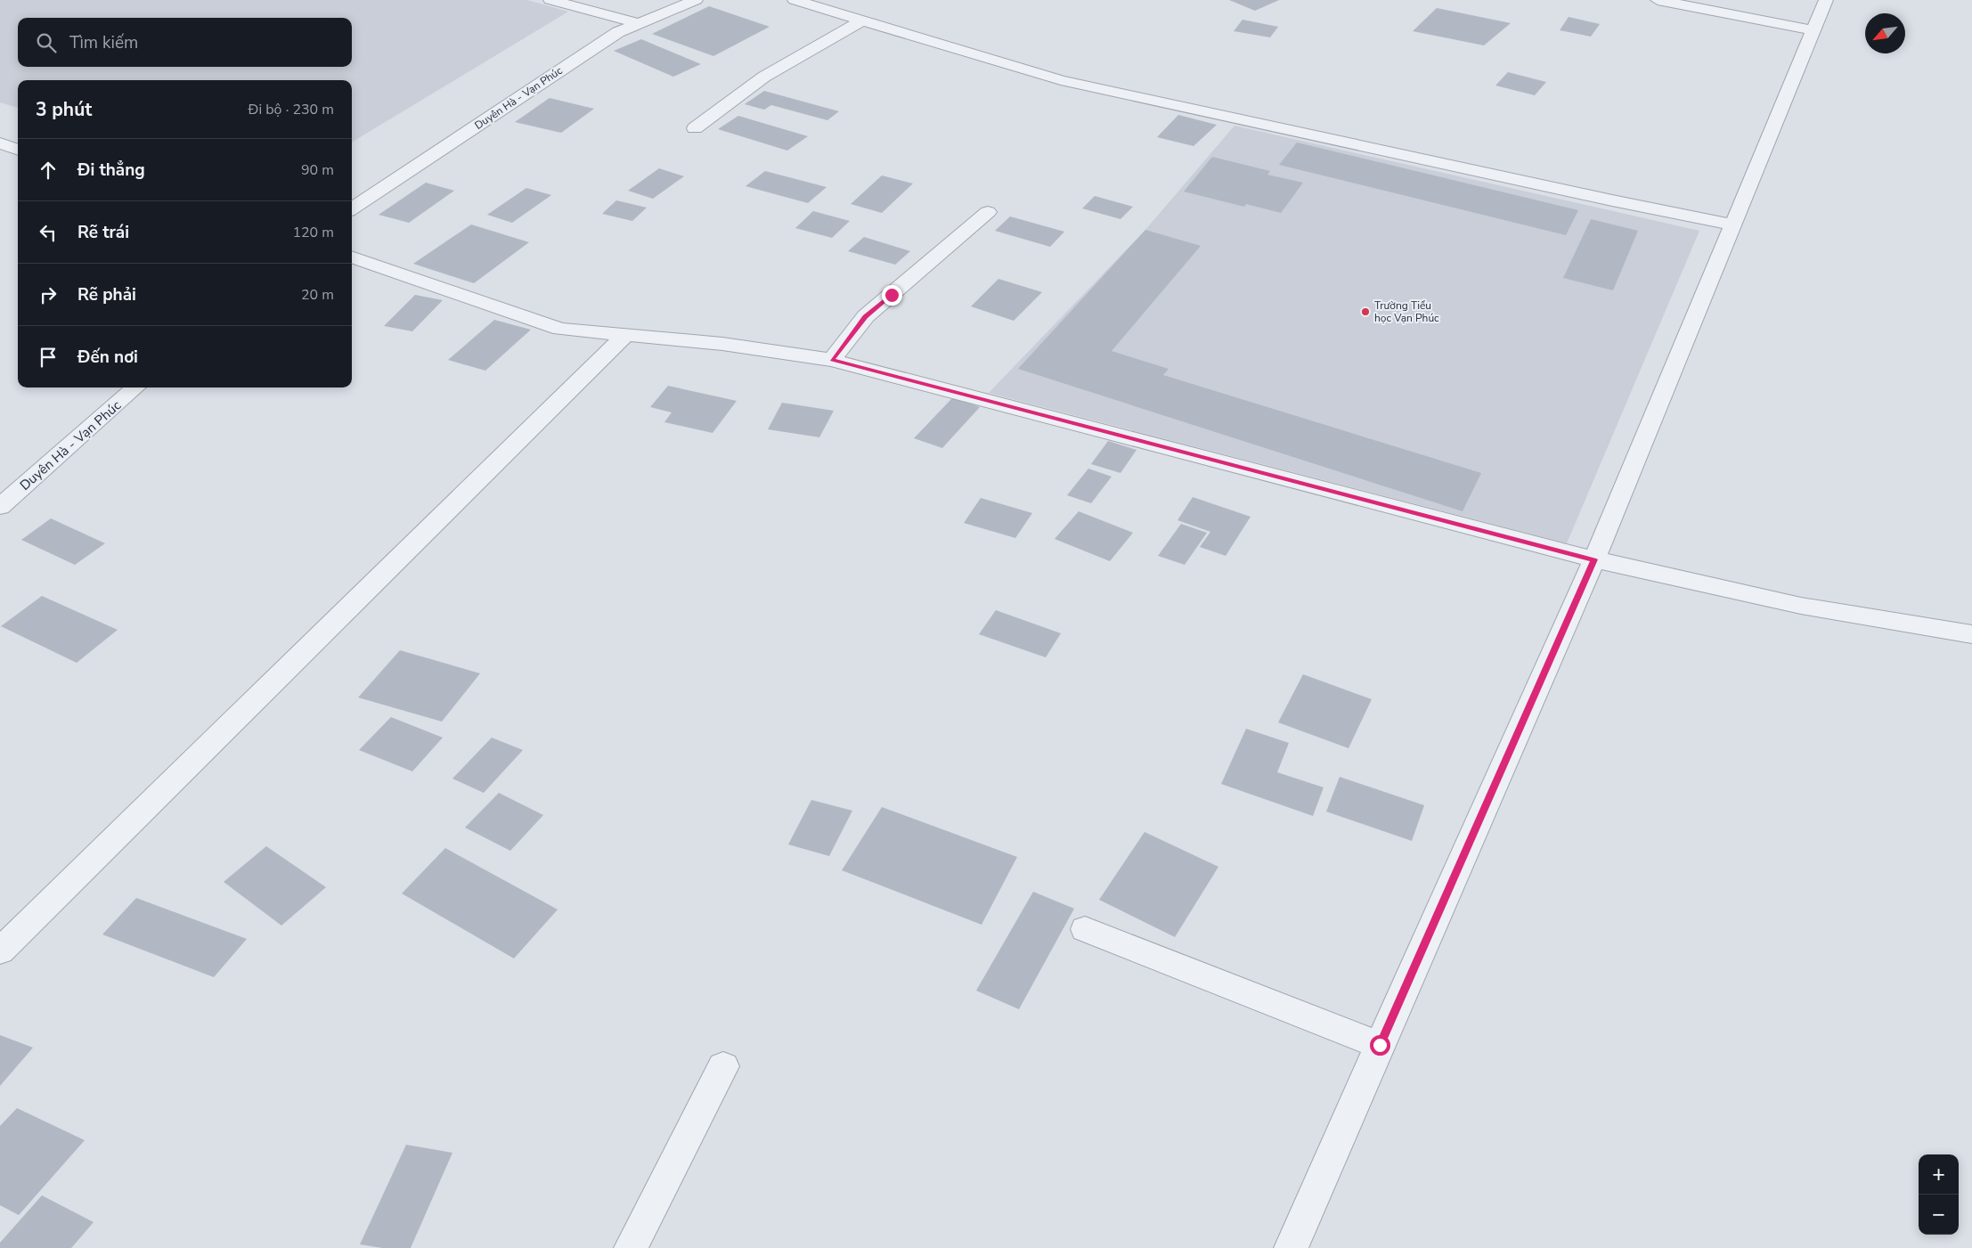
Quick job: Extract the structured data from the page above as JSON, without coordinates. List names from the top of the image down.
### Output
{
  "streets": {
    "street": ["Duyên Hà - Vạn Phúc"]
  },
  "places": ["Trường Tiểu học Vạn Phúc"],
  "north": "bottom left",
  "page": {
    "search": "Tìm kiếm",
    "heading": ["3 phút", "Đi bộ · 230 m"],
    "list": [
      ["Đi thẳng", "90 m"],
      ["Rẽ trái", "120 m"],
      ["Rẽ phải", "20 m"],
      "Đến nơi"
    ],
    "map_buttons": ["+", "−"]
  }
}
